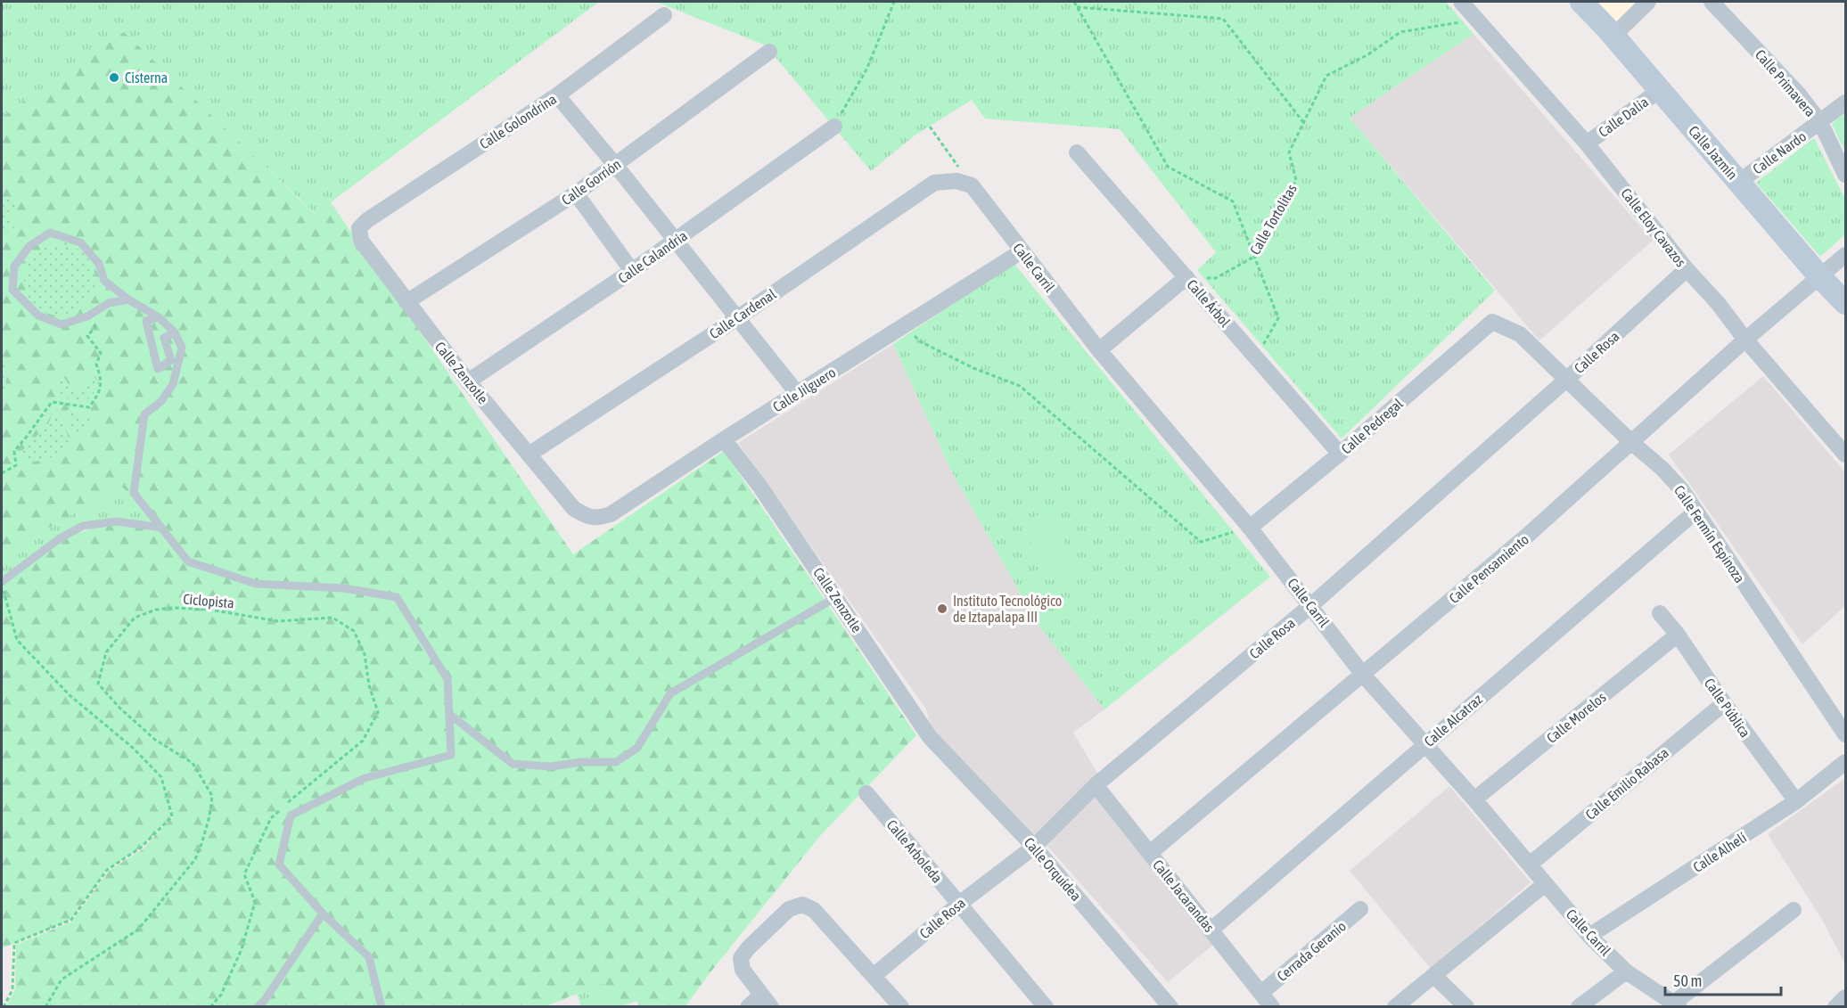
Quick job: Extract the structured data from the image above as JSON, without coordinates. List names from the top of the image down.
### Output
{
  "streets": {
    "street": [
      "Calle Primavera",
      "Calle Dalia",
      "Calle Golondrina",
      "Calle Jazmín",
      "Calle Nardo",
      "Calle Gorrión",
      "Calle Eloy Cavazos",
      "Calle Calandria",
      "Calle Carril",
      "Calle Árbol",
      "Calle Cardenal",
      "Calle Rosa",
      "Calle Zenzotle",
      "Calle Jilguero",
      "Calle Pedregal",
      "Calle Fermín Espinoza",
      "Calle Pensamiento",
      "Calle Pública",
      "Calle Morelos",
      "Calle Alcatraz",
      "Calle Emilio Rabasa",
      "Calle Arboleda",
      "Calle Alhelí",
      "Calle Orquídea",
      "Calle Jacarandas",
      "Cerrada Geranio"
    ],
    "path": ["Calle Tortolitas", "Ciclopista"]
  },
  "crossings": [
    ["Calle Primavera", "Calle Nardo"],
    ["Calle Dalia", "Calle Jazmín"],
    ["Calle Dalia", "Calle Eloy Cavazos"],
    ["Calle Golondrina", "Calle Zenzotle"],
    ["Calle Jazmín", "Calle Nardo"],
    ["Calle Jazmín", "Calle Pensamiento"],
    ["Calle Gorrión", "Calle Zenzotle"],
    ["Calle Tortolitas", "Calle Eloy Cavazos"],
    ["Calle Tortolitas", "Calle Árbol"],
    ["Calle Eloy Cavazos", "Calle Rosa"],
    ["Calle Eloy Cavazos", "Calle Pensamiento"],
    ["Calle Calandria", "Calle Zenzotle"],
    ["Calle Carril", "Calle Cardenal"],
    ["Calle Carril", "Calle Rosa"],
    ["Calle Carril", "Calle Jilguero"],
    ["Calle Carril", "Calle Pedregal"],
    ["Calle Carril", "Calle Pensamiento"],
    ["Calle Carril", "Calle Morelos"],
    ["Calle Carril", "Calle Alcatraz"],
    ["Calle Carril", "Calle Emilio Rabasa"],
    ["Calle Carril", "Calle Alhelí"],
    ["Calle Árbol", "Calle Pedregal"],
    ["Calle Cardenal", "Calle Zenzotle"],
    ["Calle Rosa", "Calle Fermín Espinoza"],
    ["Calle Rosa", "Calle Arboleda"],
    ["Calle Rosa", "Calle Orquídea"],
    ["Calle Rosa", "Calle Jacarandas"],
    ["Calle Zenzotle", "Calle Jilguero"],
    ["Calle Zenzotle", "Calle Orquídea"],
    ["Calle Pedregal", "Calle Fermín Espinoza"],
    ["Calle Fermín Espinoza", "Calle Pensamiento"],
    ["Calle Fermín Espinoza", "Calle Alcatraz"],
    ["Calle Pensamiento", "Calle Jacarandas"],
    ["Calle Pública", "Calle Morelos"],
    ["Calle Pública", "Calle Emilio Rabasa"],
    ["Calle Pública", "Calle Alhelí"],
    ["Calle Alcatraz", "Calle Jacarandas"],
    ["Calle Jacarandas", "Cerrada Geranio"]
  ],
  "places": ["Cisterna", "Instituto Tecnológico de Iztapalapa III"],
  "scale_bar": "50 m"
}
